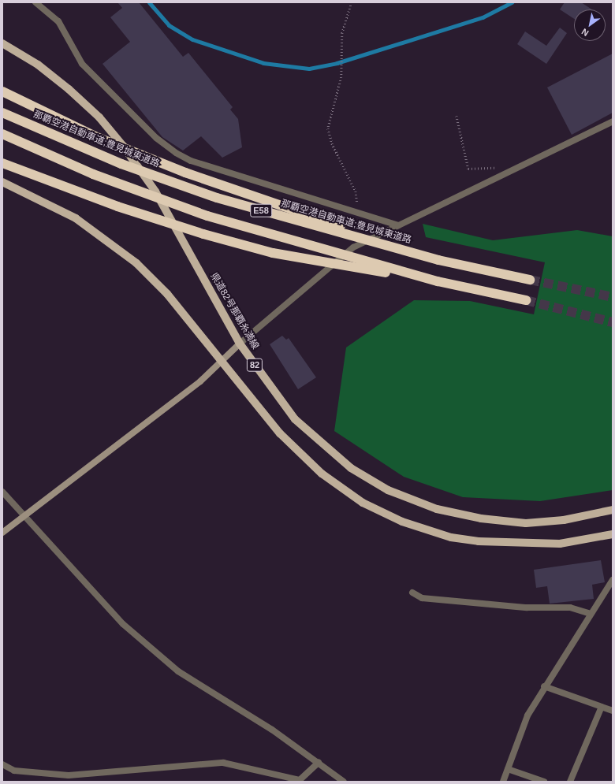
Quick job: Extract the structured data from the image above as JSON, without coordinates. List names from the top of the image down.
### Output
{
  "streets": {
    "highway": ["那覇空港自動車道;豊見城東道路", "E58"],
    "main road": ["県道82号那覇糸満線", "82"]
  },
  "north": "bottom left"
}
